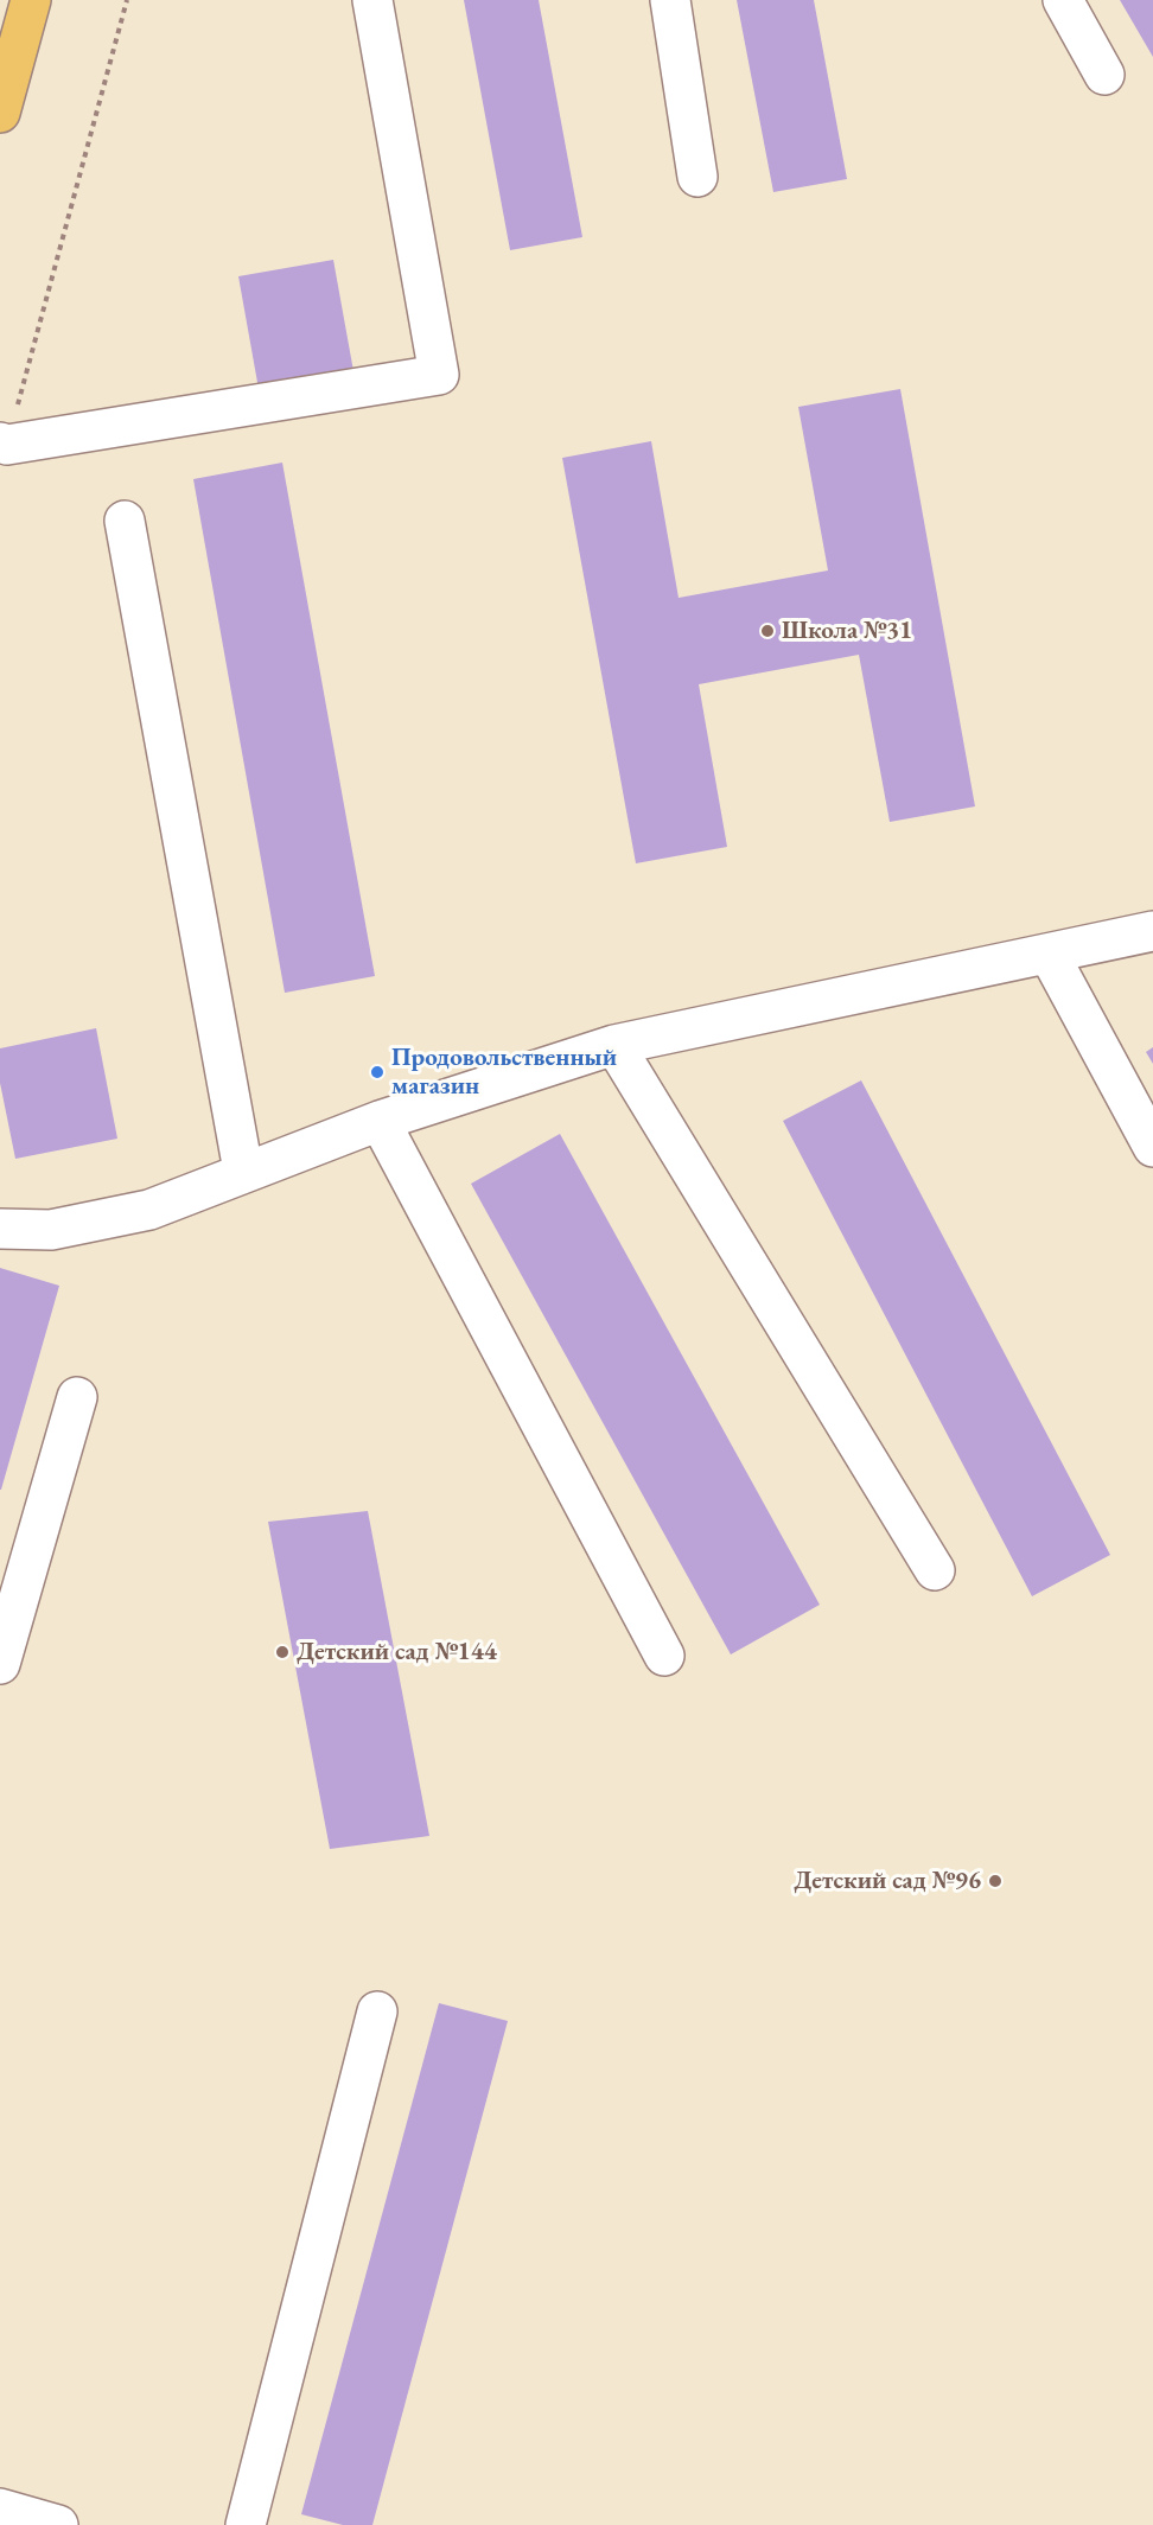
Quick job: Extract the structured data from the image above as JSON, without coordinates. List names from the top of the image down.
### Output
{
  "places": [
    "Школа №31",
    "Продовольственный магазин",
    "Детский сад №144",
    "Детский сад №96"
  ]
}
